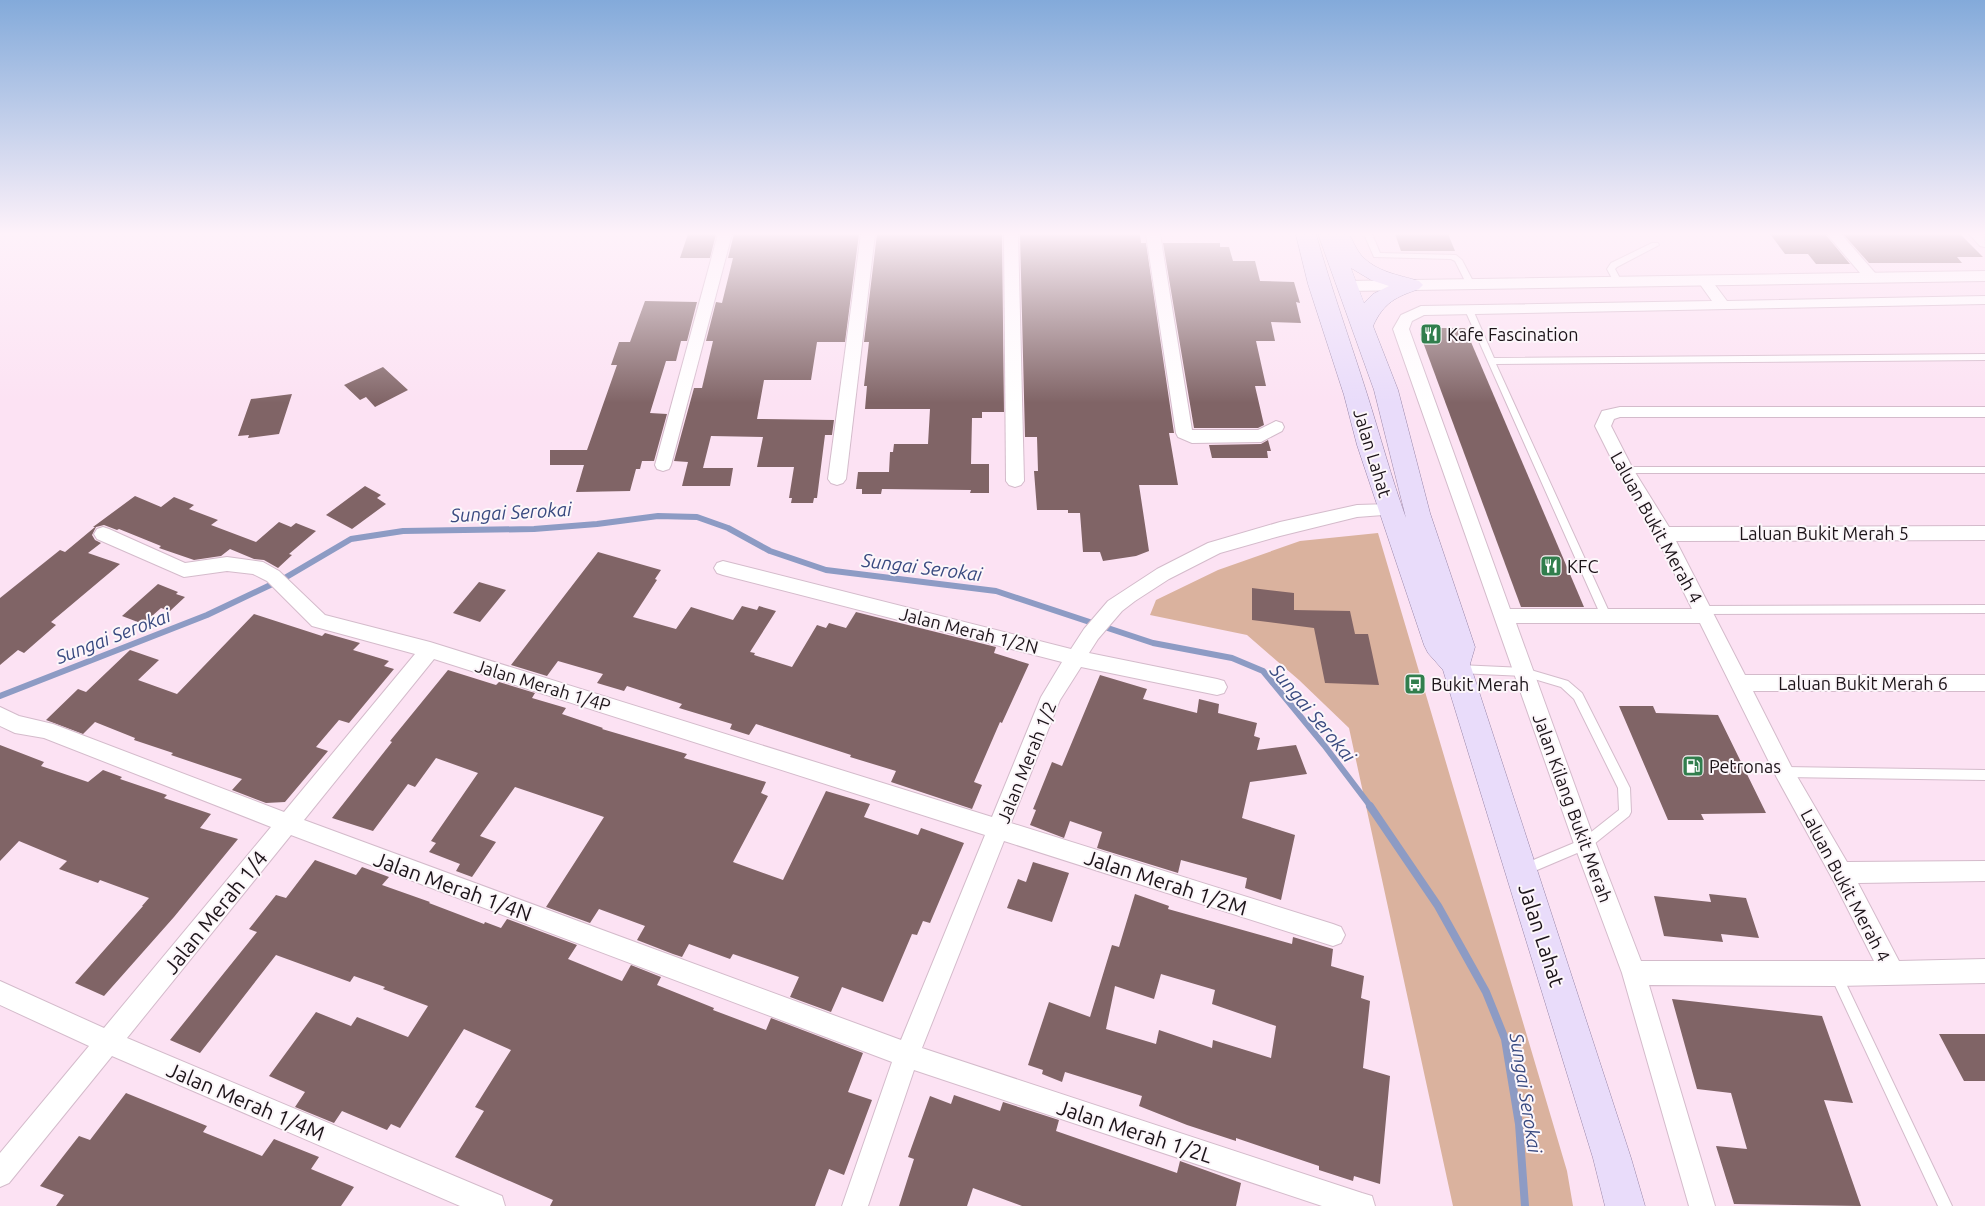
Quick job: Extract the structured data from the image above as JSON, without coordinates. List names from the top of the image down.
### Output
{
  "streets": {
    "main road": ["Jalan Lahat"],
    "street": [
      "Laluan Bukit Merah 4",
      "Laluan Bukit Merah 5",
      "Jalan Merah 1/2N",
      "Laluan Bukit Merah 6",
      "Jalan Merah 1/4P",
      "Jalan Merah 1/2",
      "Jalan Kilang Bukit Merah",
      "Jalan Merah 1/2M",
      "Jalan Merah 1/4N",
      "Jalan Merah 1/4",
      "Jalan Merah 1/4M",
      "Jalan Merah 1/2L"
    ]
  },
  "crossings": [
    ["Jalan Lahat", "Jalan Merah 1/2"],
    ["Laluan Bukit Merah 4", "Laluan Bukit Merah 5"],
    ["Laluan Bukit Merah 4", "Laluan Bukit Merah 6"],
    ["Jalan Merah 1/2N", "Jalan Merah 1/2"],
    ["Jalan Merah 1/4P", "Jalan Merah 1/2"],
    ["Jalan Merah 1/4P", "Jalan Merah 1/2M"],
    ["Jalan Merah 1/4P", "Jalan Merah 1/4"],
    ["Jalan Merah 1/2", "Jalan Merah 1/2M"],
    ["Jalan Merah 1/2", "Jalan Merah 1/4N"],
    ["Jalan Merah 1/2", "Jalan Merah 1/2L"],
    ["Jalan Merah 1/4N", "Jalan Merah 1/4"],
    ["Jalan Merah 1/4N", "Jalan Merah 1/2L"],
    ["Jalan Merah 1/4", "Jalan Merah 1/4M"]
  ],
  "water": ["Sungai Serokai"],
  "places": {
    "restaurant": ["Kafe Fascination", "KFC"],
    "bus stop": ["Bukit Merah"],
    "fuel station": ["Petronas"]
  }
}
